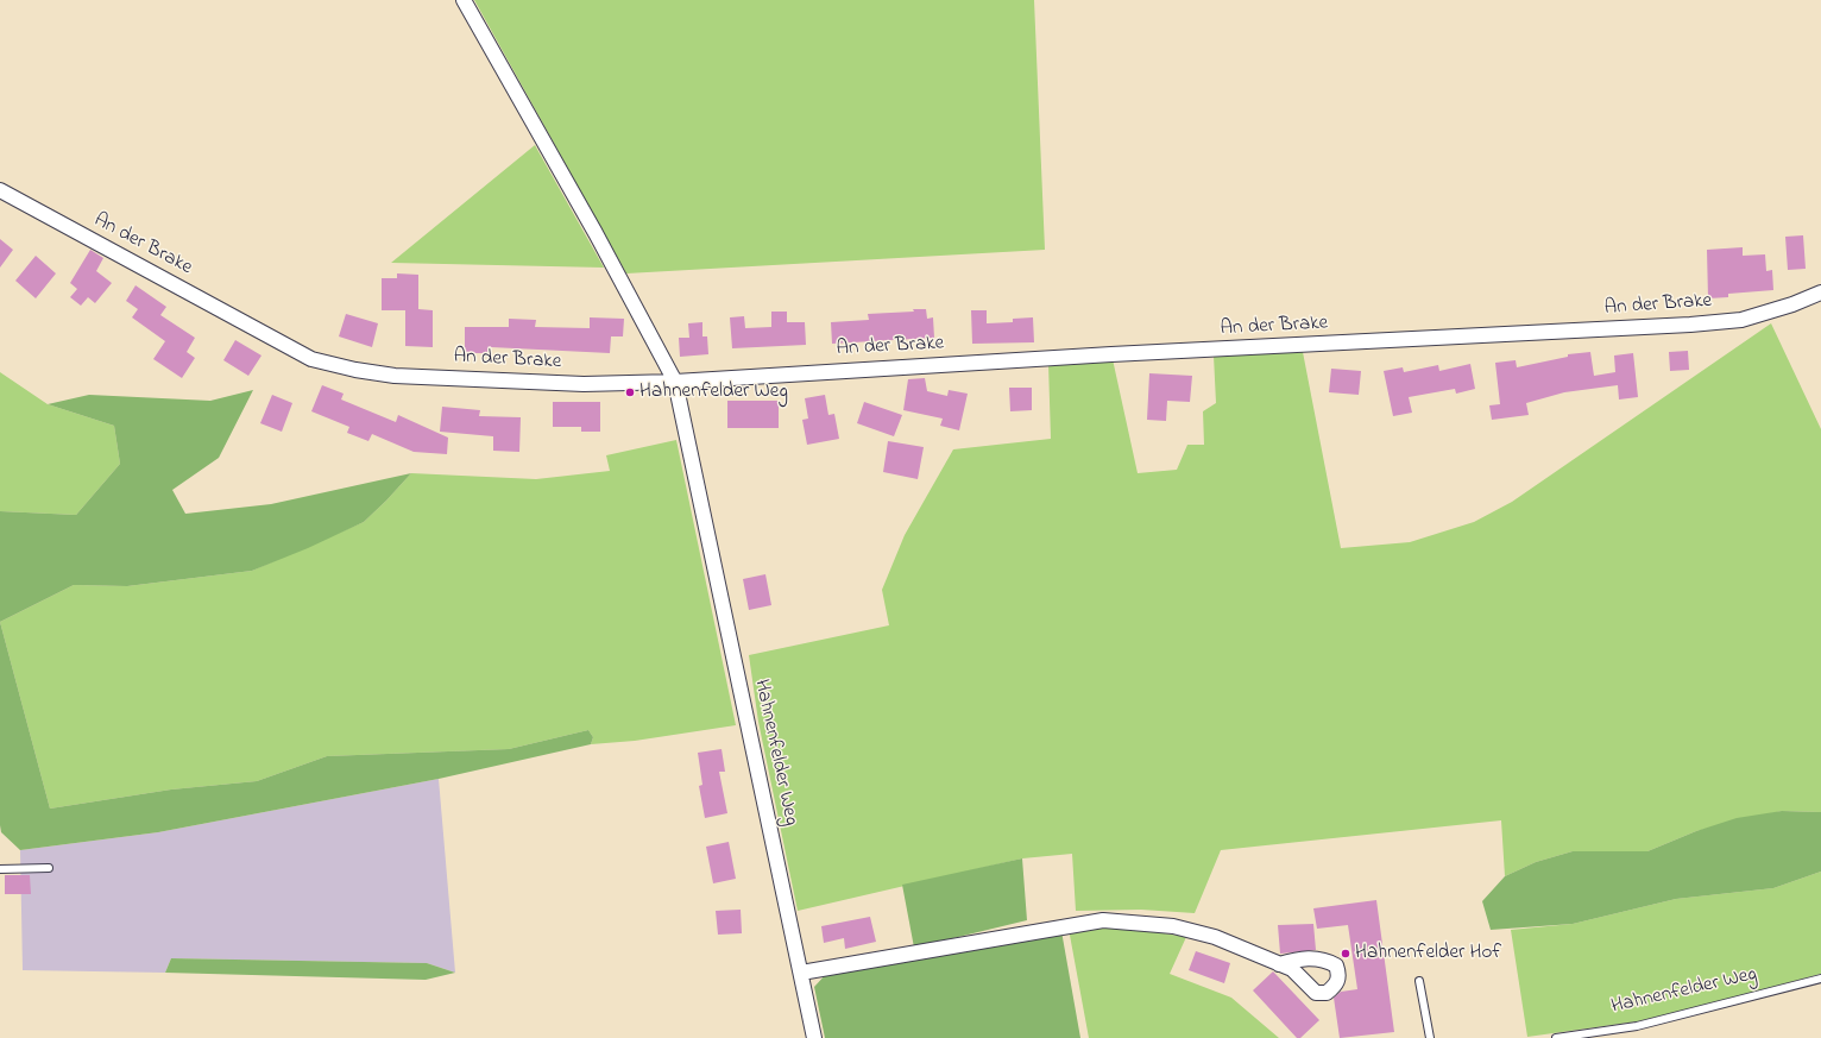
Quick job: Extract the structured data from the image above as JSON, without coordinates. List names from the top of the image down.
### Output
{
  "streets": {
    "street": ["An der Brake", "Hahnenfelder Weg"]
  },
  "crossings": [
    ["An der Brake", "Hahnenfelder Weg"]
  ],
  "places": ["Hahnenfelder Weg", "Hahnenfelder Hof"]
}
